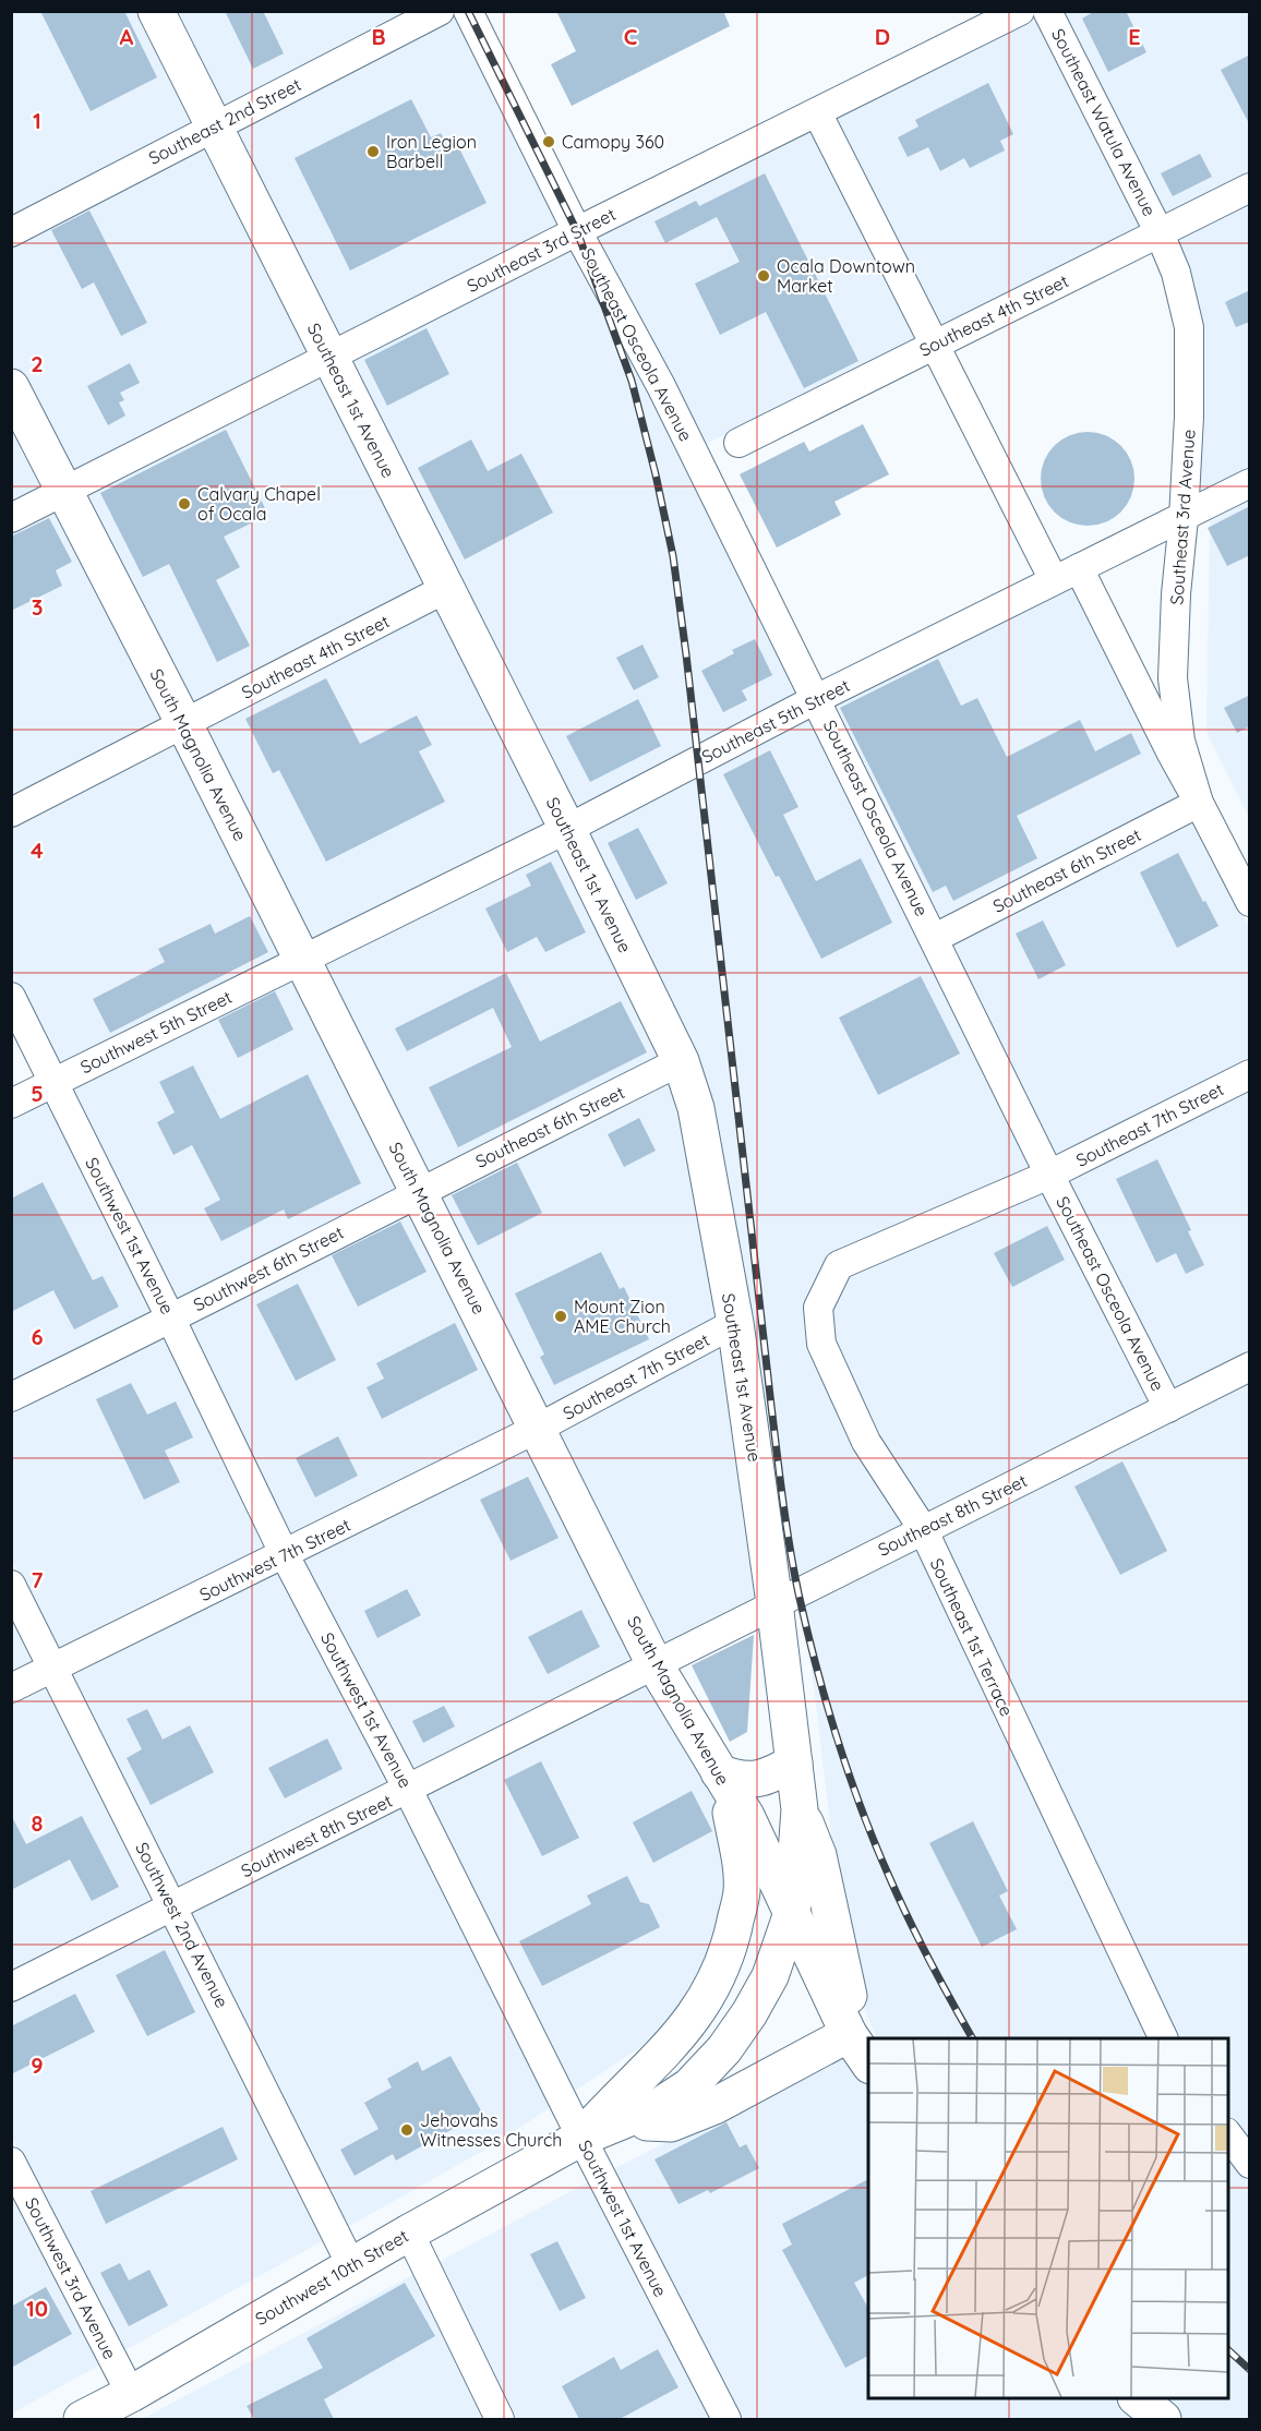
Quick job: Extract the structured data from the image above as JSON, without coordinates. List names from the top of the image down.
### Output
{
  "streets": {
    "main road": ["Southeast 1st Avenue", "South Magnolia Avenue", "Southwest 10th Street"],
    "street": [
      "Southeast 2nd Street",
      "Southeast Watula Avenue",
      "Southeast 3rd Street",
      "Southeast 4th Street",
      "Southeast Osceola Avenue",
      "Southeast 3rd Avenue",
      "Southeast 5th Street",
      "Southeast 6th Street",
      "Southwest 5th Street",
      "Southeast 7th Street",
      "Southwest 1st Avenue",
      "Southwest 6th Street",
      "Southeast 8th Street",
      "Southwest 7th Street",
      "Southeast 1st Terrace",
      "Southwest 8th Street",
      "Southwest 2nd Avenue",
      "Southwest 3rd Avenue"
    ]
  },
  "crossings": [
    ["Southeast 2nd Street", "Southeast 1st Avenue"],
    ["Southeast Watula Avenue", "Southeast 4th Street"],
    ["Southeast Watula Avenue", "Southeast 3rd Avenue"],
    ["Southeast 3rd Street", "Southeast Osceola Avenue"],
    ["Southeast 3rd Street", "Southeast 1st Avenue"],
    ["Southeast 3rd Street", "South Magnolia Avenue"],
    ["Southeast 4th Street", "Southeast 1st Avenue"],
    ["Southeast 4th Street", "Southeast 3rd Avenue"],
    ["Southeast 4th Street", "South Magnolia Avenue"],
    ["Southeast Osceola Avenue", "Southeast 5th Street"],
    ["Southeast Osceola Avenue", "Southeast 6th Street"],
    ["Southeast Osceola Avenue", "Southeast 7th Street"],
    ["Southeast Osceola Avenue", "Southeast 8th Street"],
    ["Southeast Osceola Avenue", "Southeast 1st Terrace"],
    ["Southeast 1st Avenue", "Southeast 5th Street"],
    ["Southeast 1st Avenue", "South Magnolia Avenue"],
    ["Southeast 1st Avenue", "Southeast 6th Street"],
    ["Southeast 1st Avenue", "Southeast 7th Street"],
    ["Southeast 1st Avenue", "Southeast 8th Street"],
    ["Southeast 1st Avenue", "Southwest 10th Street"],
    ["Southeast 3rd Avenue", "Southeast 5th Street"],
    ["Southeast 3rd Avenue", "Southeast 6th Street"],
    ["Southeast 5th Street", "South Magnolia Avenue"],
    ["Southeast 5th Street", "Southwest 5th Street"],
    ["South Magnolia Avenue", "Southeast 6th Street"],
    ["South Magnolia Avenue", "Southwest 5th Street"],
    ["South Magnolia Avenue", "Southeast 7th Street"],
    ["South Magnolia Avenue", "Southwest 6th Street"],
    ["South Magnolia Avenue", "Southeast 8th Street"],
    ["South Magnolia Avenue", "Southwest 7th Street"],
    ["South Magnolia Avenue", "Southwest 8th Street"],
    ["South Magnolia Avenue", "Southwest 10th Street"],
    ["Southeast 6th Street", "Southwest 6th Street"],
    ["Southwest 5th Street", "Southwest 1st Avenue"],
    ["Southeast 7th Street", "Southwest 7th Street"],
    ["Southeast 7th Street", "Southeast 1st Terrace"],
    ["Southwest 1st Avenue", "Southwest 6th Street"],
    ["Southwest 1st Avenue", "Southwest 7th Street"],
    ["Southwest 1st Avenue", "Southwest 8th Street"],
    ["Southwest 1st Avenue", "Southwest 10th Street"],
    ["Southeast 8th Street", "Southeast 1st Terrace"],
    ["Southeast 8th Street", "Southwest 8th Street"],
    ["Southwest 7th Street", "Southwest 2nd Avenue"],
    ["Southwest 8th Street", "Southwest 2nd Avenue"],
    ["Southwest 2nd Avenue", "Southwest 10th Street"],
    ["Southwest 10th Street", "Southwest 3rd Avenue"]
  ],
  "places": [
    "Camopy 360",
    "Iron Legion Barbell",
    "Ocala Downtown Market",
    "Calvary Chapel of Ocala",
    "Mount Zion AME Church",
    "Jehovahs Witnesses Church"
  ],
  "grid": {
    "columns": [
      "A",
      "B",
      "C",
      "D",
      "E"
    ],
    "rows": [
      "1",
      "2",
      "3",
      "4",
      "5",
      "6",
      "7",
      "8",
      "9",
      "10"
    ]
  }
}
